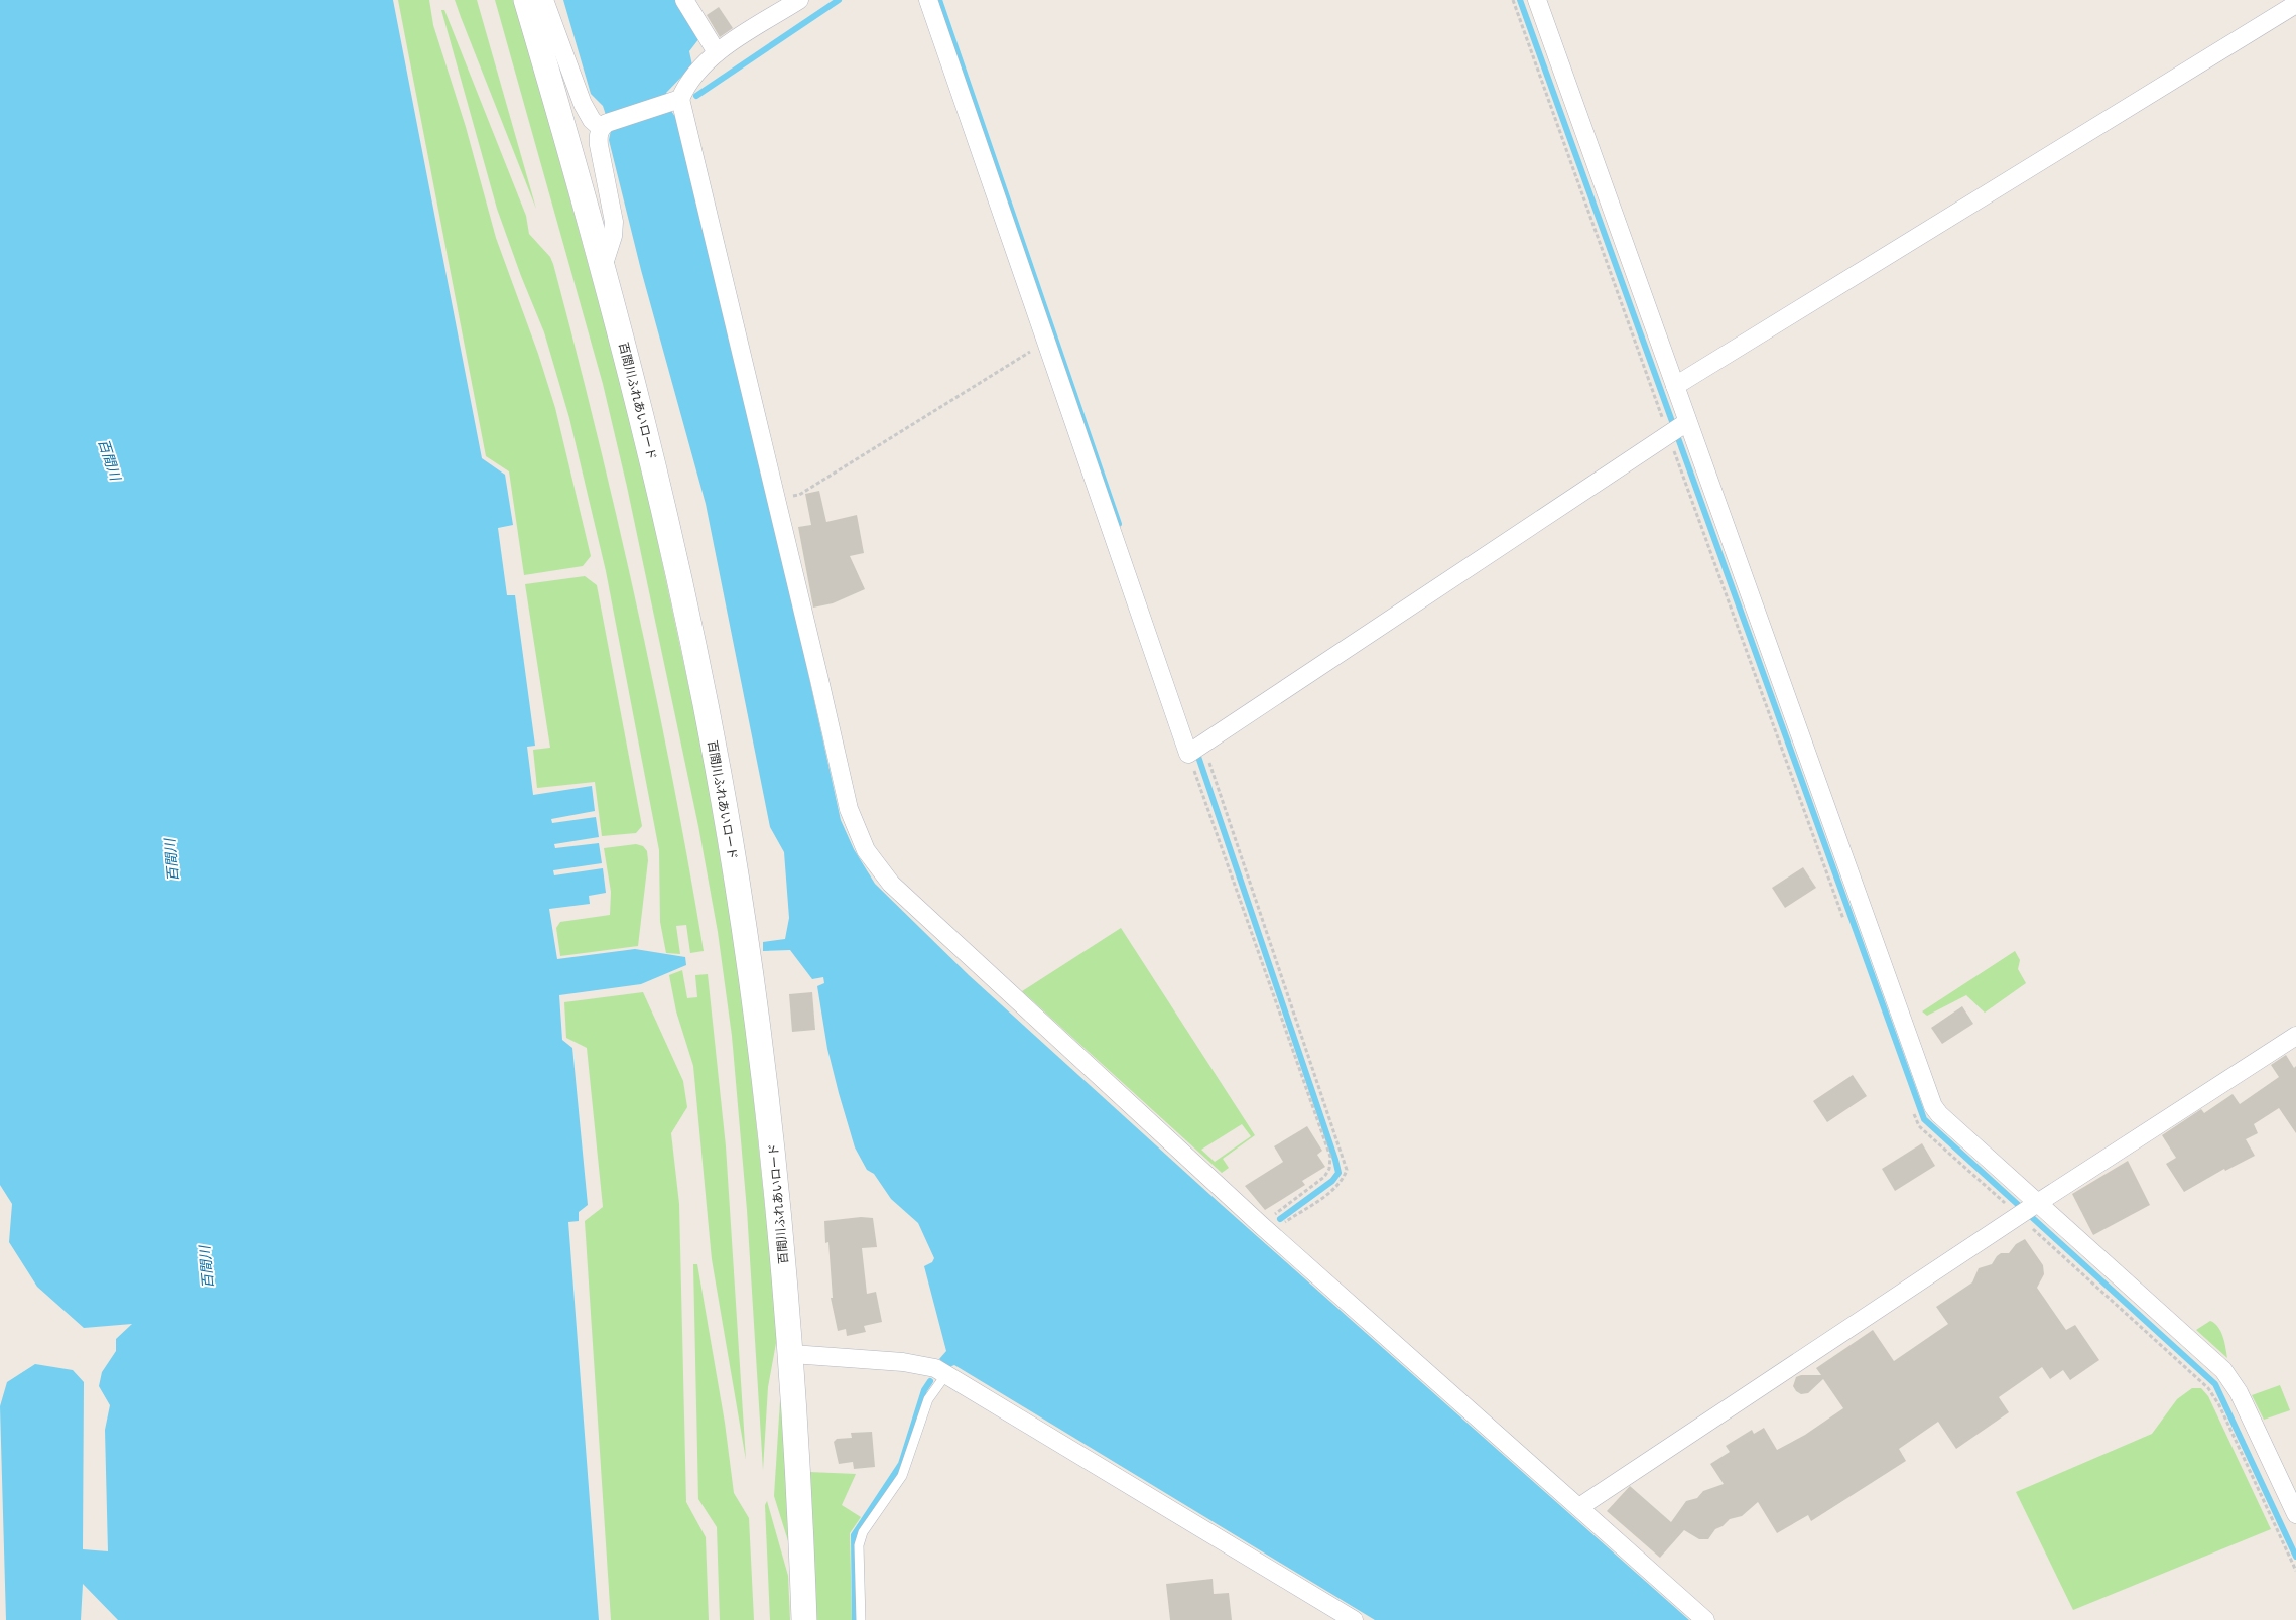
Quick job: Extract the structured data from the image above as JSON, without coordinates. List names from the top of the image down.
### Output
{
  "streets": {
    "street": ["百間川ふれあいロード"]
  },
  "water": ["百間川"]
}
